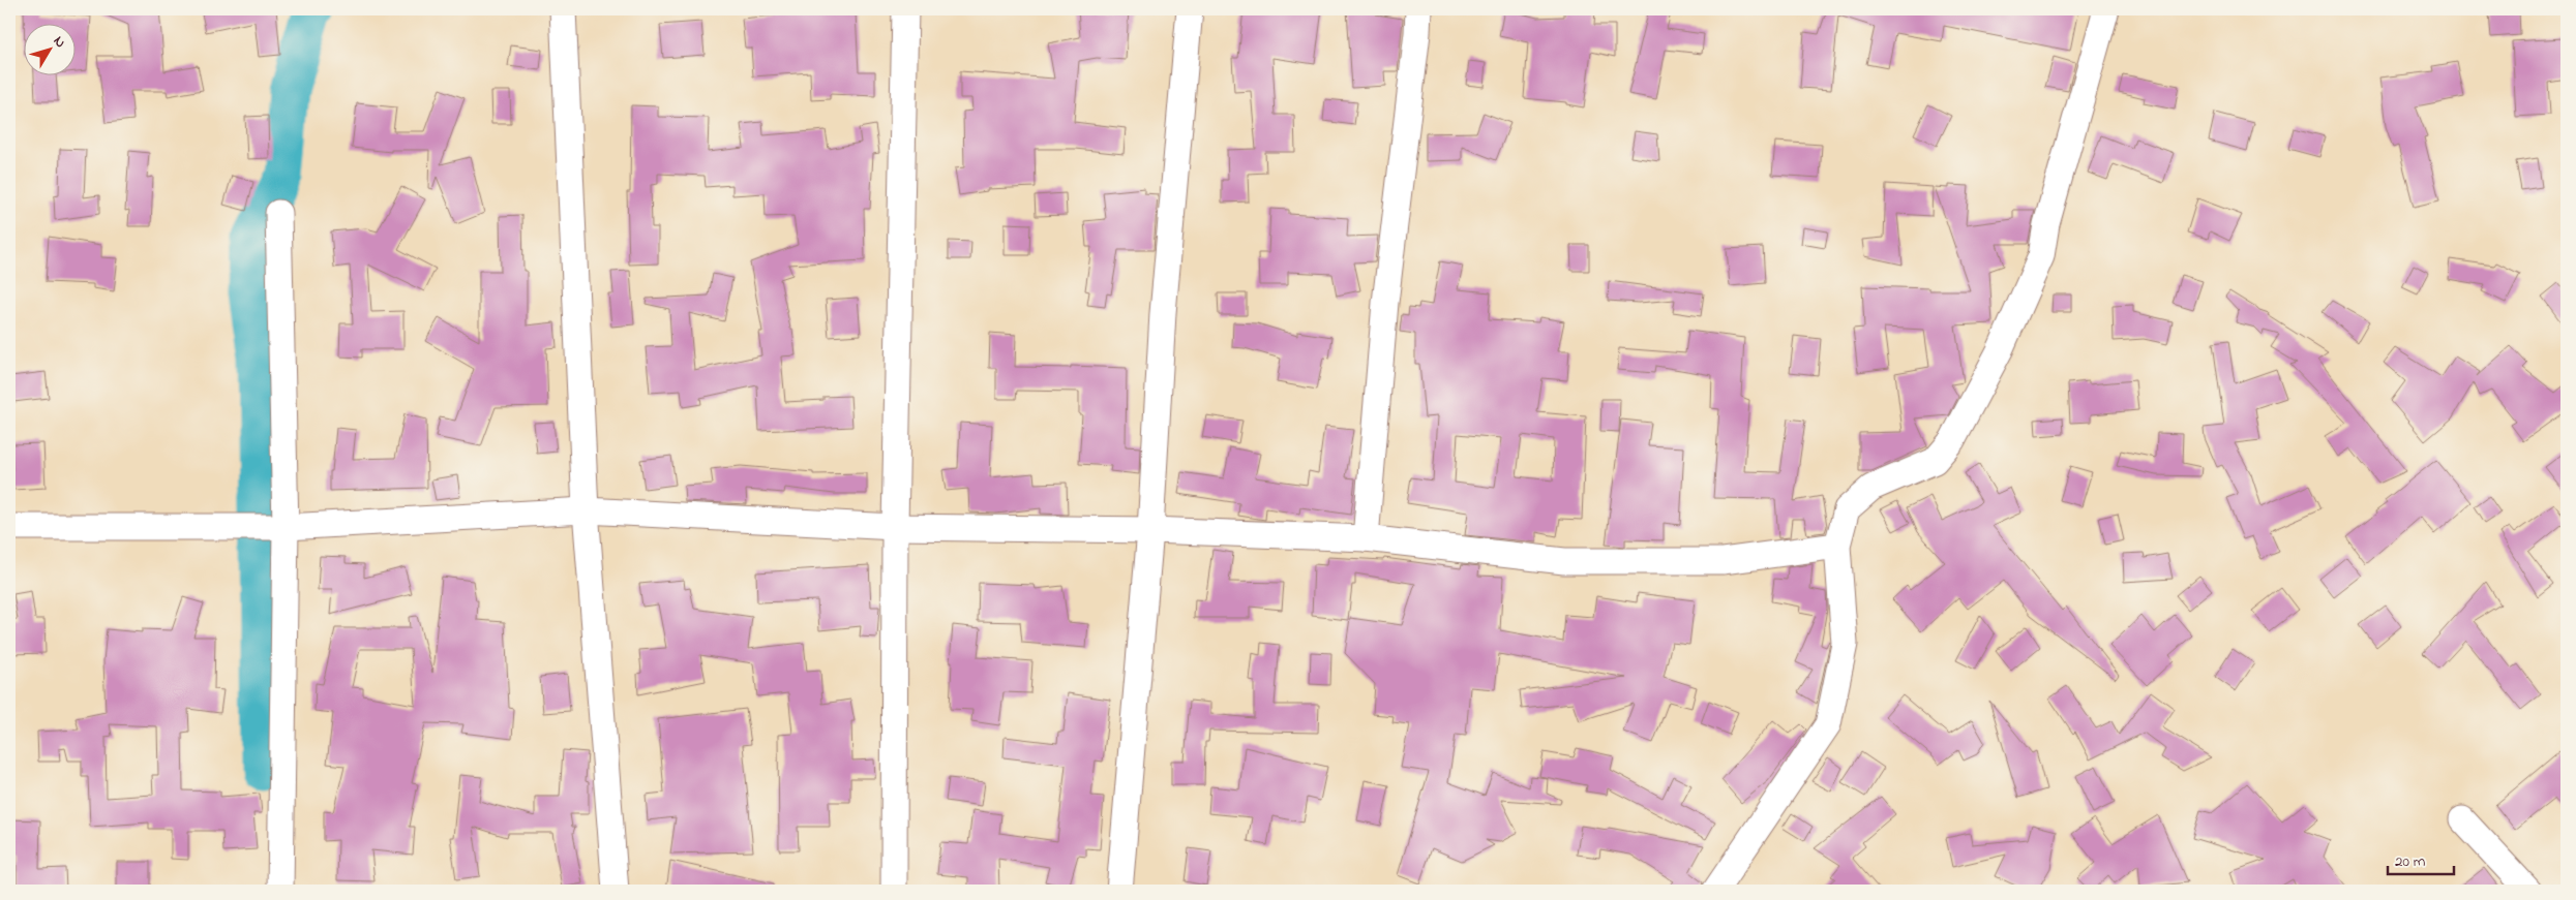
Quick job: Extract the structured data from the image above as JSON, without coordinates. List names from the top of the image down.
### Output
{
  "scale_bar": "20 m",
  "north": "top right"
}
